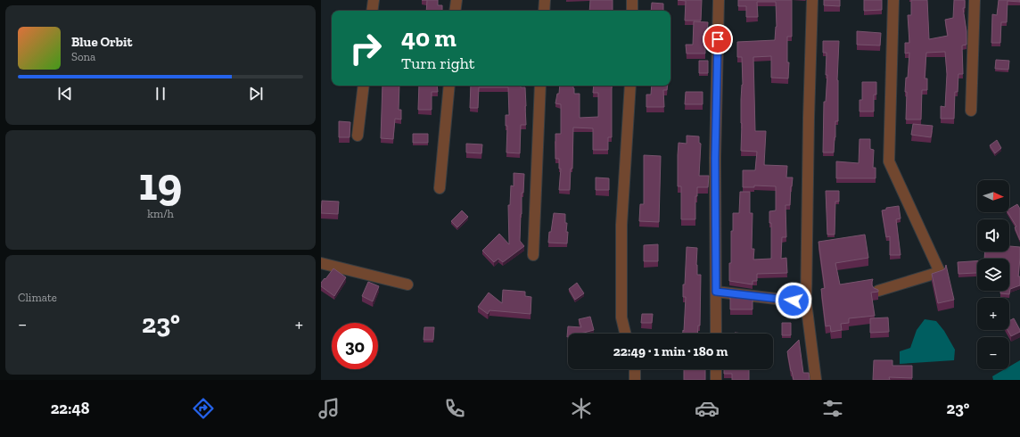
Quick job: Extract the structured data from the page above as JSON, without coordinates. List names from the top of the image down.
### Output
{
  "north": "right",
  "page": {
    "turn": ["40 m", "Turn right"],
    "song": ["Blue Orbit", "Sona"],
    "tile": [
      ["19", "km/h"],
      "Climate"
    ],
    "map_buttons": ["+", "−"],
    "heat": ["−", "23°", "+"],
    "limit": "30",
    "trip": "22:49 · 1 min · 180 m",
    "tabs": ["22:48", "23°"]
  }
}
